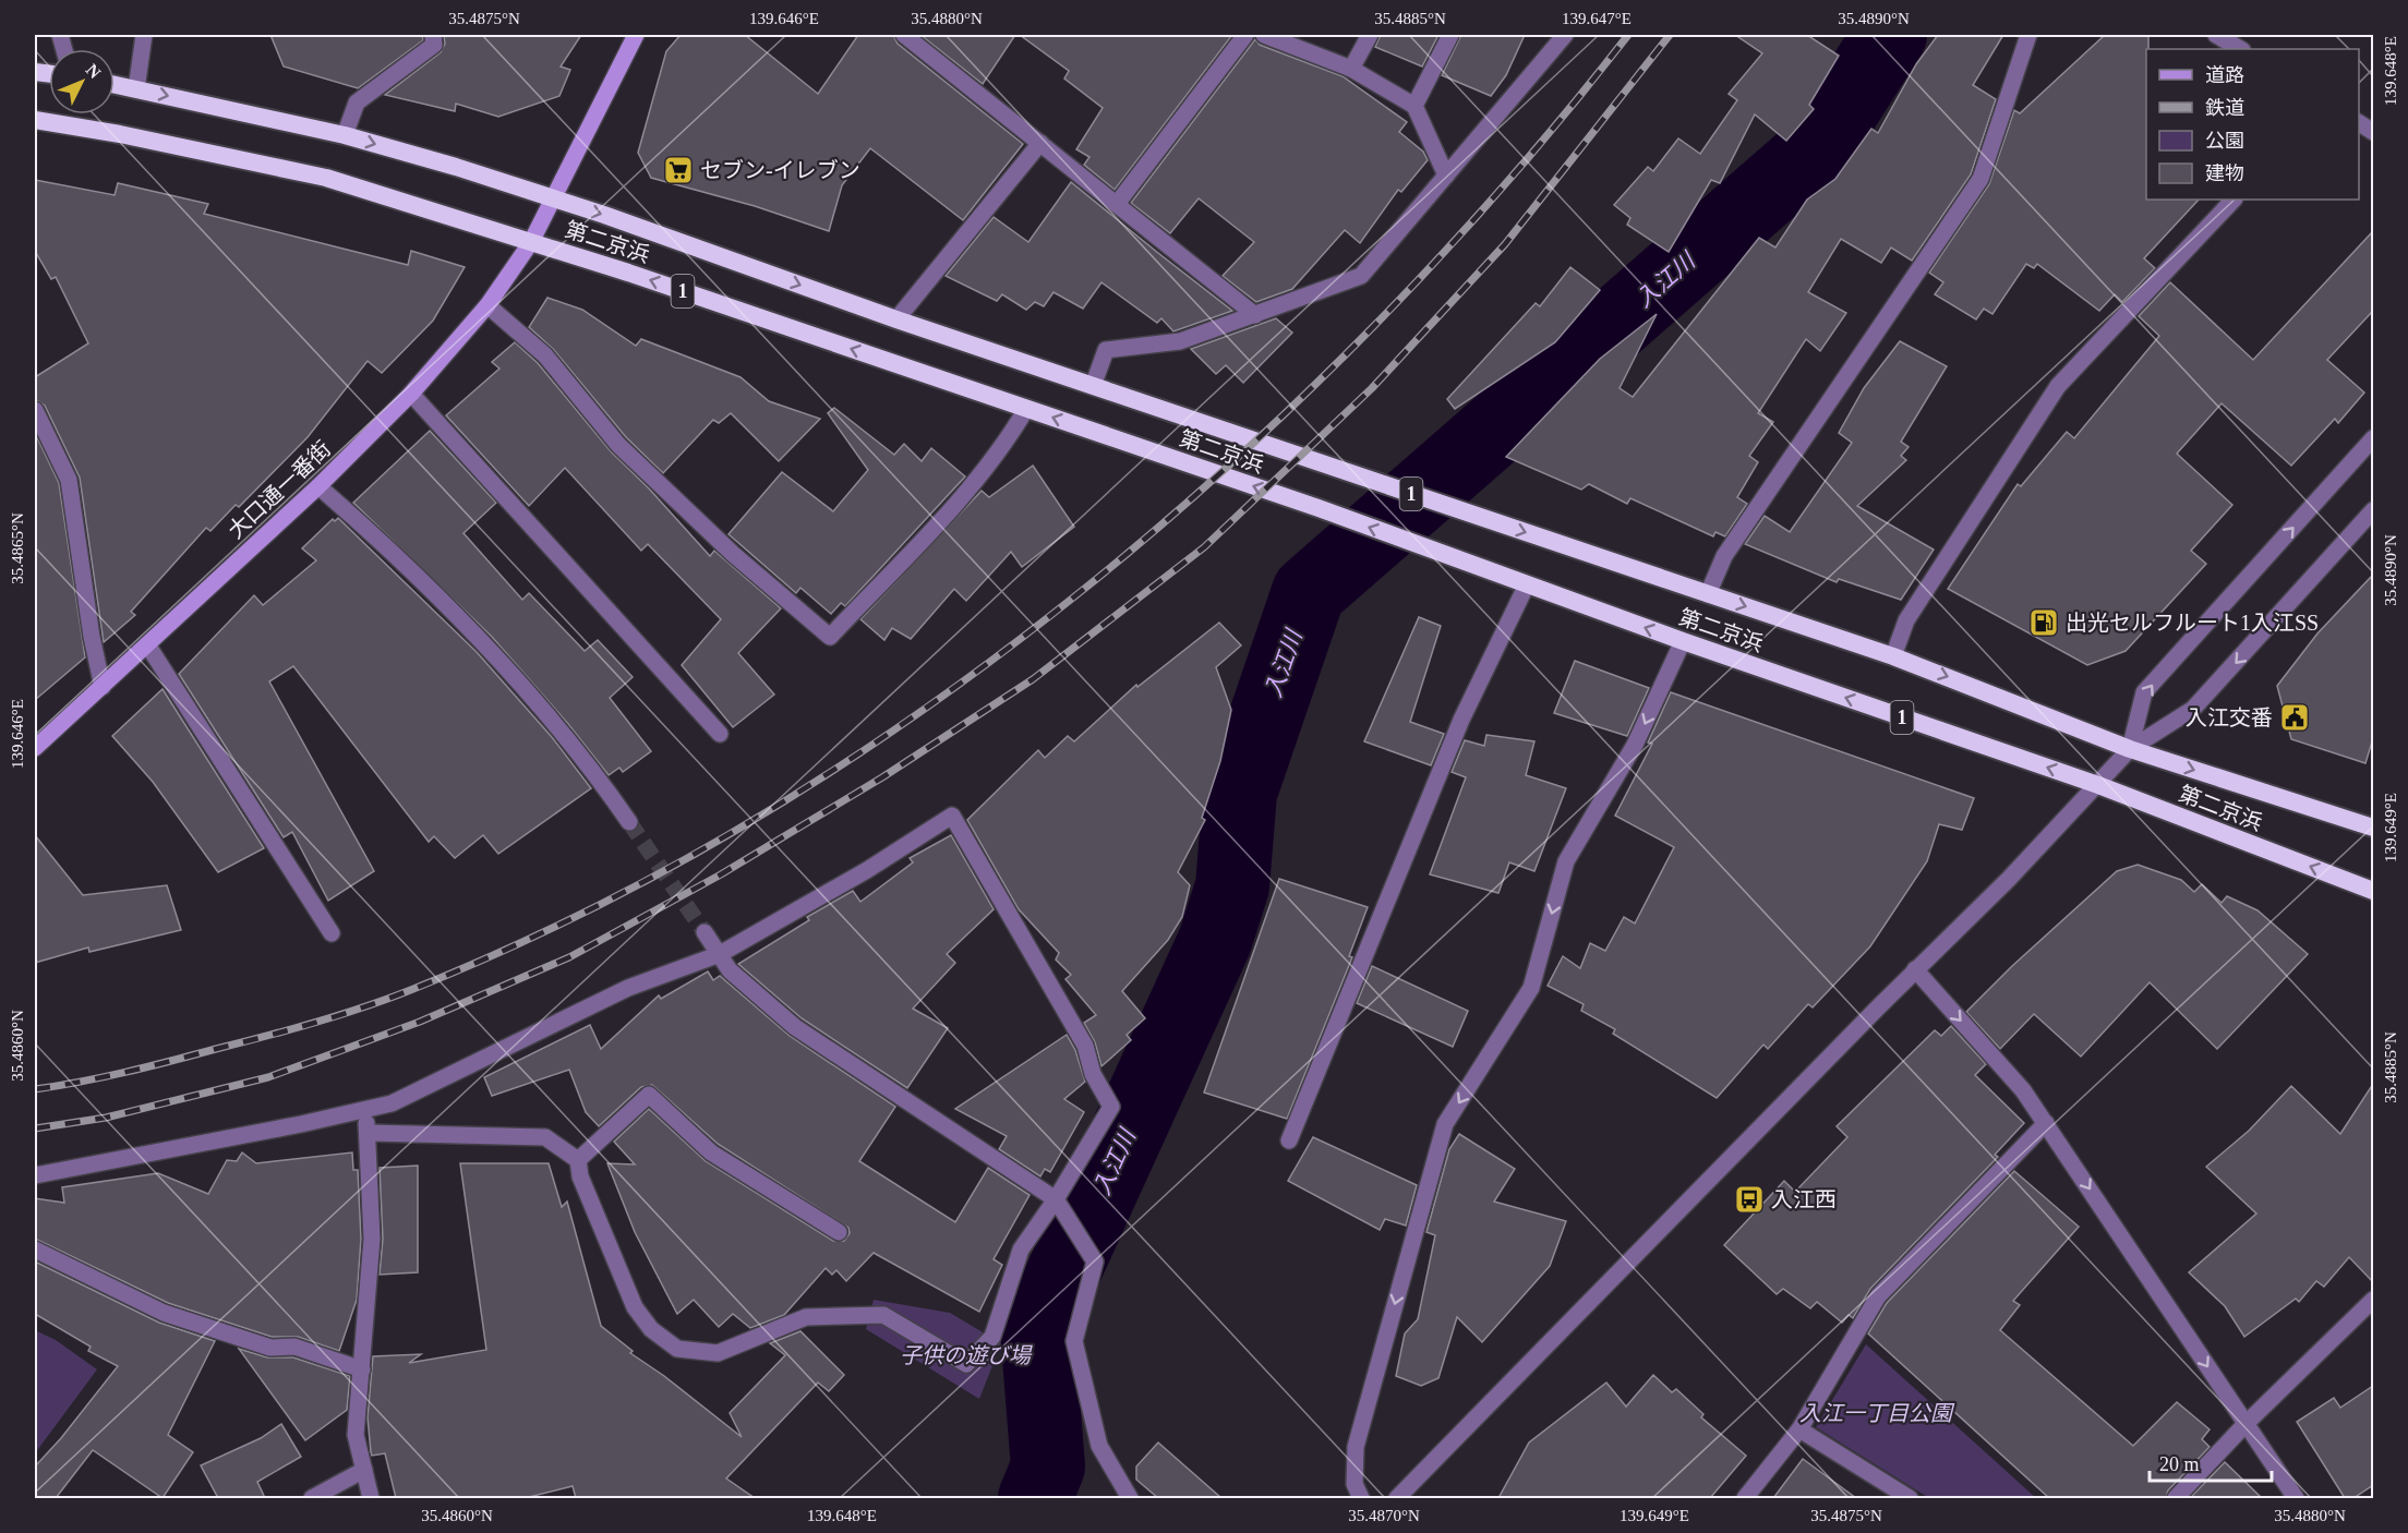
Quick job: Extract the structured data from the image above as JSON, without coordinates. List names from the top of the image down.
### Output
{
  "streets": {
    "highway": ["第二京浜", "1"],
    "main road": ["大口通一番街"]
  },
  "crossings": [
    ["第二京浜", "大口通一番街"]
  ],
  "water": ["入江川"],
  "parks": ["子供の遊び場", "入江一丁目公園"],
  "places": {
    "supermarket": ["セブン-イレブン"],
    "fuel station": ["出光セルフルート1入江SS"],
    "public building": ["入江交番"],
    "bus stop": ["入江西"]
  },
  "legend": [
    "道路",
    "鉄道",
    "公園",
    "建物"
  ],
  "scale_bar": "20 m",
  "north": "top right",
  "coordinates": [
    "35.4875°N",
    "139.646°E",
    "35.4880°N",
    "35.4885°N",
    "139.647°E",
    "35.4890°N",
    "139.648°E",
    "35.4865°N",
    "139.649°E",
    "35.4860°N",
    "35.4870°N"
  ]
}
